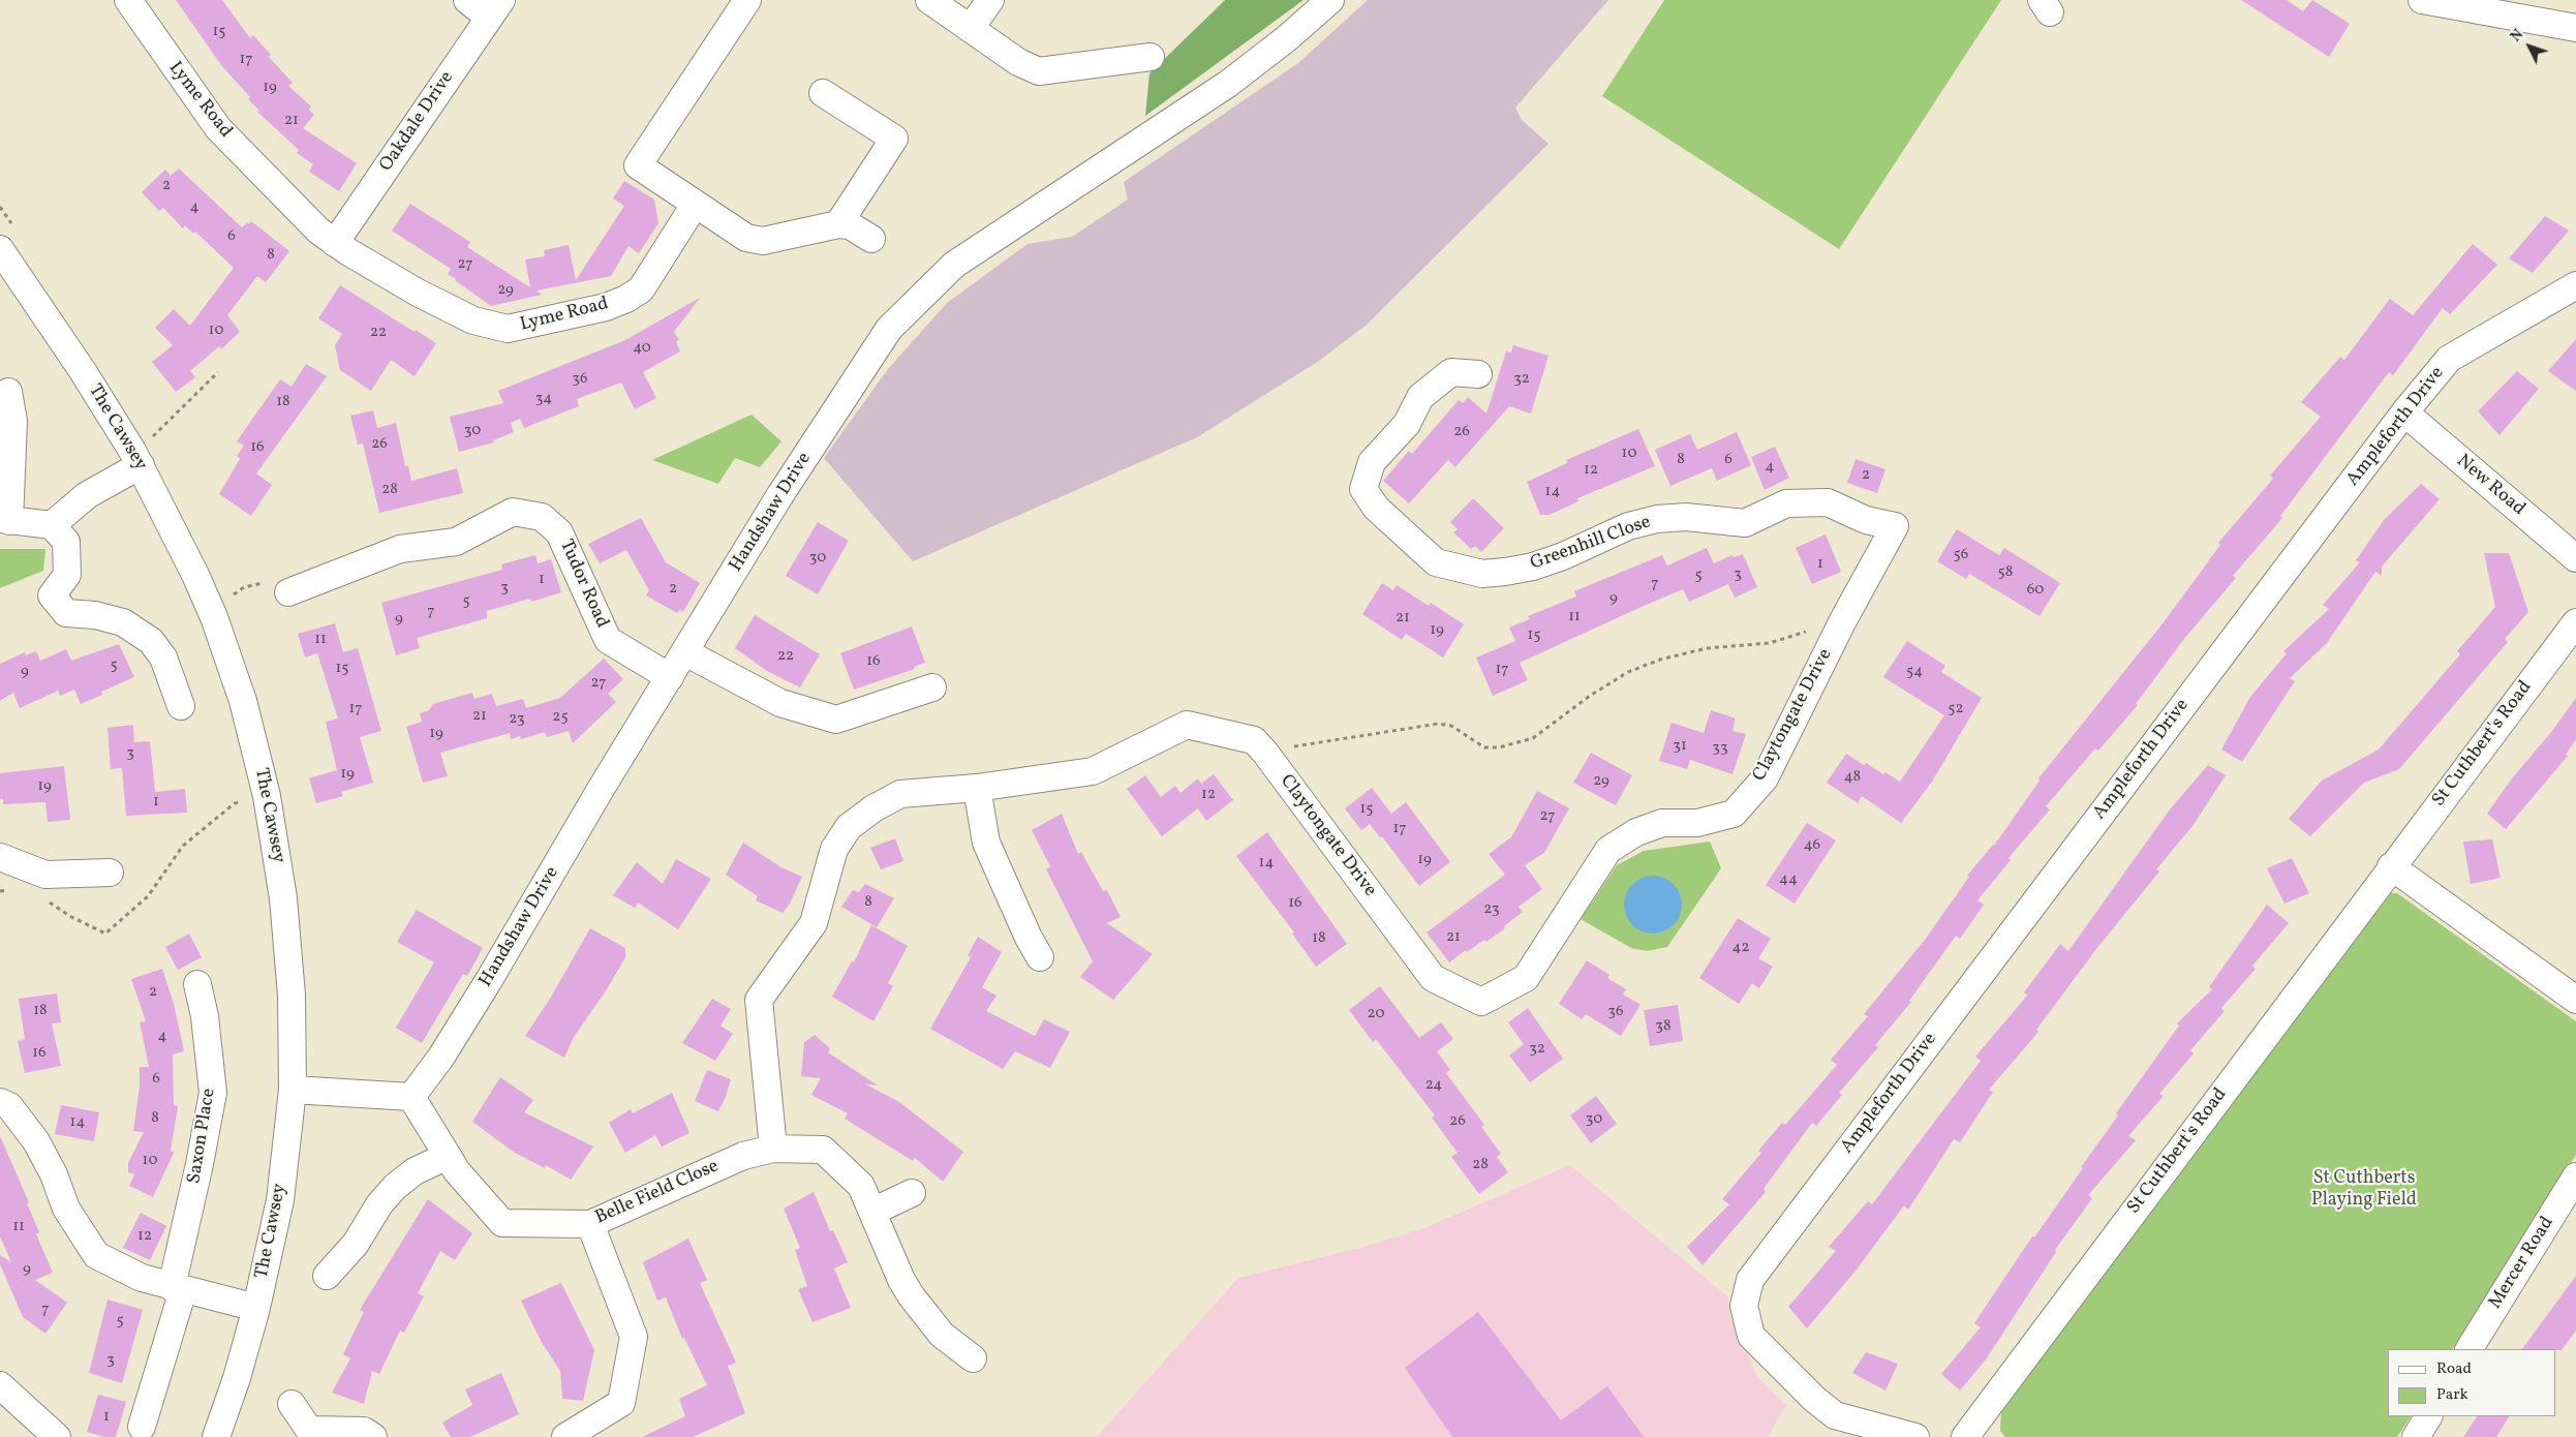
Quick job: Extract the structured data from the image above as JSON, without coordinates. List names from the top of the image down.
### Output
{
  "streets": {
    "street": [
      "Lyme Road",
      "Oakdale Drive",
      "Ampleforth Drive",
      "The Cawsey",
      "New Road",
      "Handshaw Drive",
      "Greenhill Close",
      "Tudor Road",
      "Claytongate Drive",
      "St Cuthbert's Road",
      "Saxon Place",
      "Belle Field Close",
      "Mercer Road"
    ]
  },
  "crossings": [
    ["Lyme Road", "Oakdale Drive"],
    ["Ampleforth Drive", "New Road"],
    ["Handshaw Drive", "Tudor Road"],
    ["Handshaw Drive", "Belle Field Close"],
    ["Greenhill Close", "Claytongate Drive"],
    ["Claytongate Drive", "Belle Field Close"]
  ],
  "parks": ["St Cuthberts Playing Field"],
  "house_numbers": [
    "15",
    "17",
    "19",
    "21",
    "2",
    "4",
    "6",
    "8",
    "27",
    "29",
    "10",
    "22",
    "40",
    "36",
    "32",
    "34",
    "18",
    "30",
    "26",
    "26",
    "16",
    "10",
    "8",
    "6",
    "4",
    "12",
    "2",
    "28",
    "14",
    "56",
    "30",
    "1",
    "58",
    "3",
    "5",
    "1",
    "7",
    "3",
    "2",
    "60",
    "9",
    "5",
    "7",
    "11",
    "21",
    "9",
    "19",
    "15",
    "11",
    "22",
    "16",
    "5",
    "15",
    "17",
    "9",
    "54",
    "27",
    "17",
    "52",
    "21",
    "25",
    "23",
    "19",
    "31",
    "33",
    "3",
    "19",
    "48",
    "29",
    "19",
    "12",
    "1",
    "15",
    "27",
    "17",
    "46",
    "19",
    "14",
    "44",
    "8",
    "16",
    "23",
    "21",
    "18",
    "42",
    "2",
    "18",
    "36",
    "20",
    "38",
    "4",
    "32",
    "16",
    "6",
    "24",
    "8",
    "30",
    "26",
    "14",
    "10",
    "28",
    "11",
    "12",
    "9",
    "7",
    "5",
    "3",
    "1"
  ],
  "legend": ["Road", "Park"],
  "north": "top left"
}
